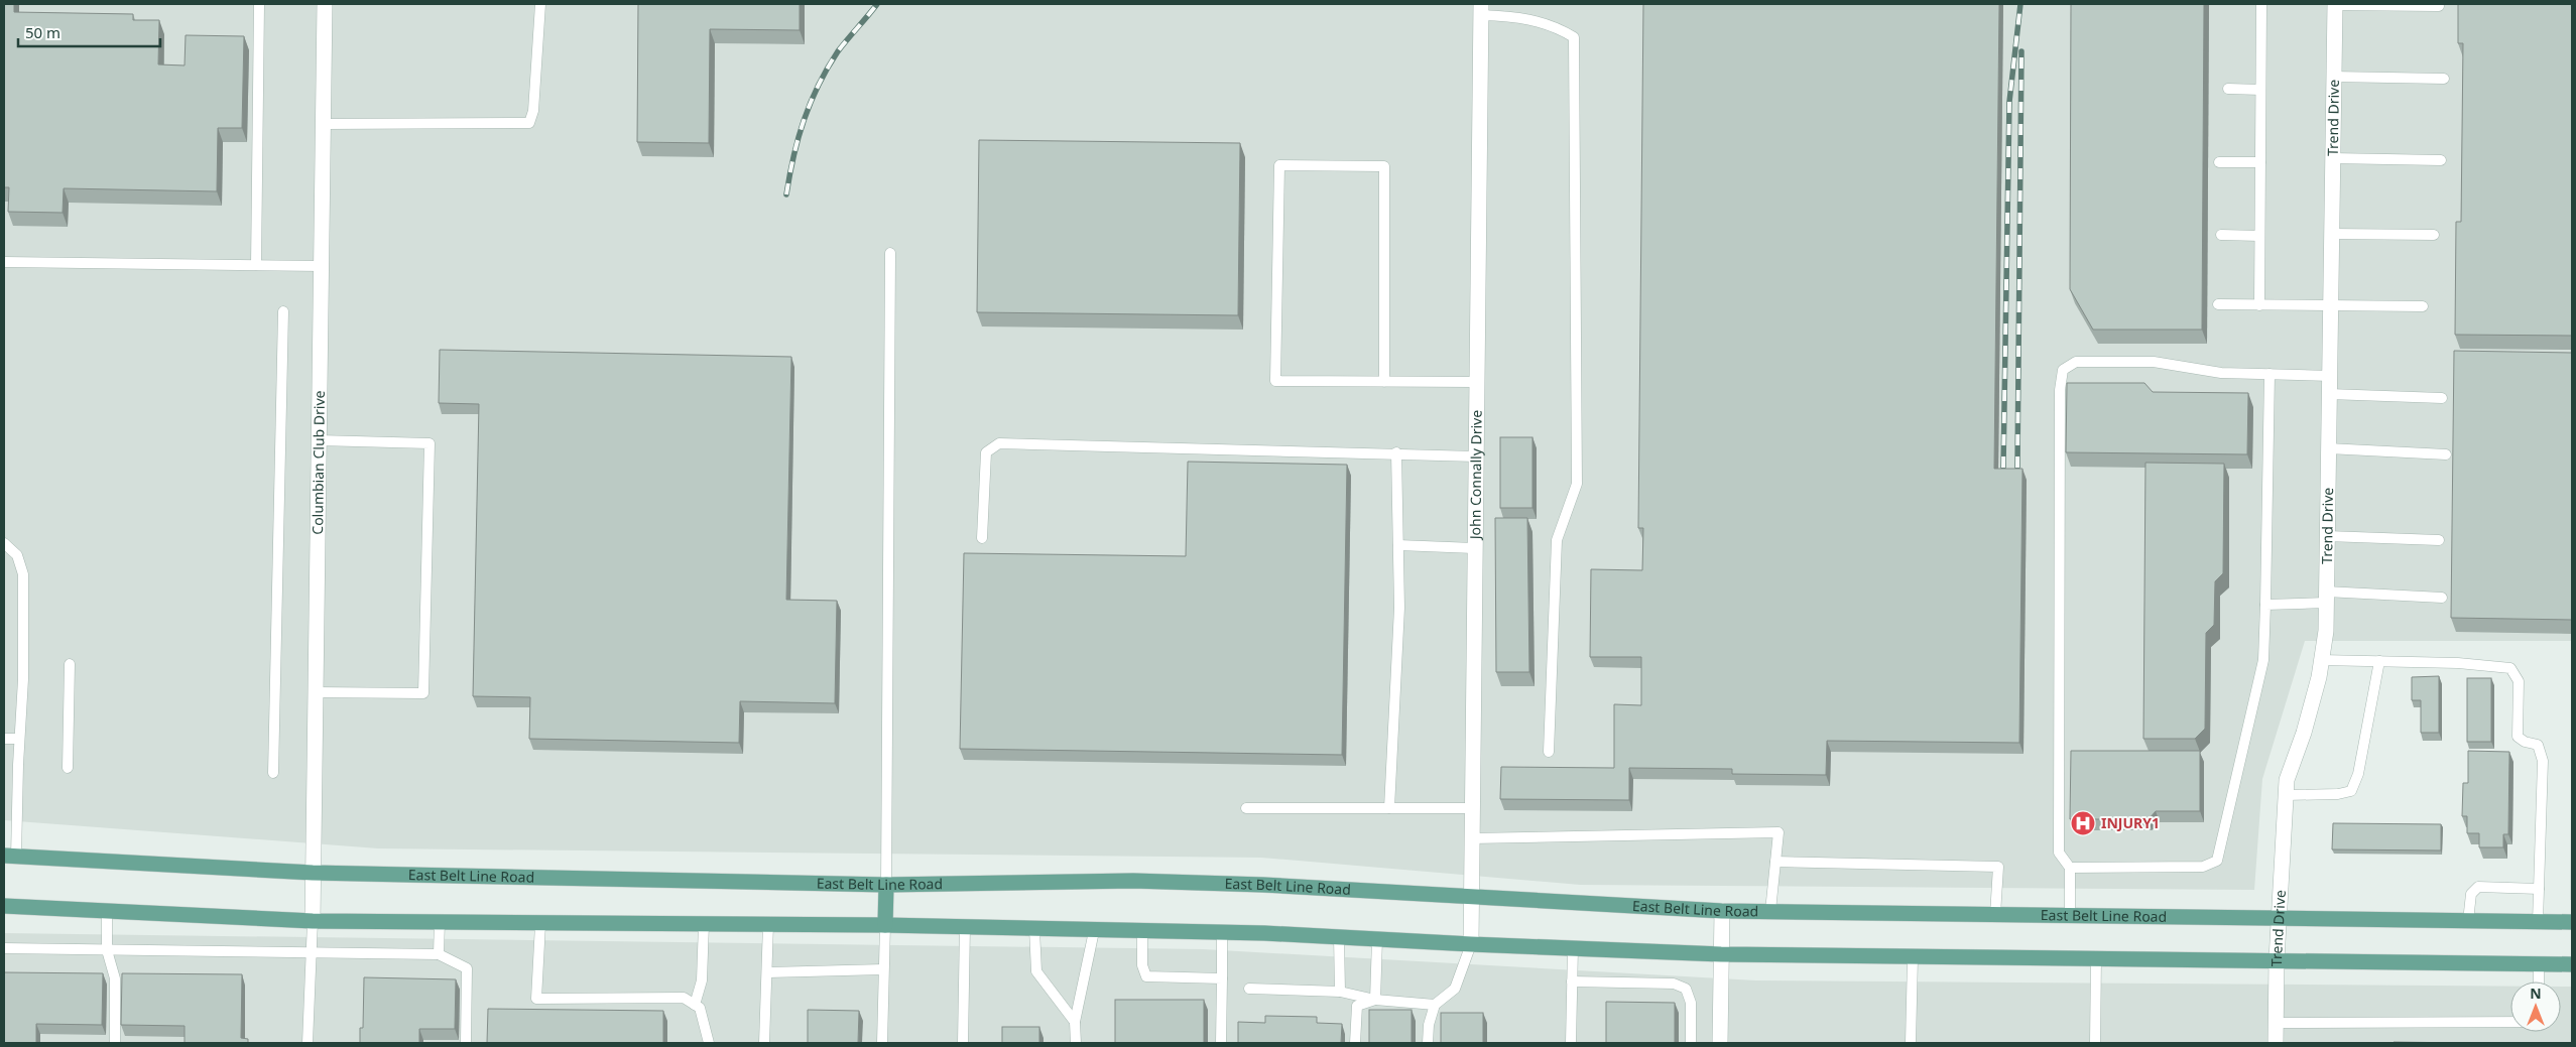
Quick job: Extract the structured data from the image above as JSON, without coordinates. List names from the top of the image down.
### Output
{
  "streets": {
    "main road": ["East Belt Line Road"],
    "street": ["Trend Drive", "Columbian Club Drive", "John Connally Drive"]
  },
  "crossings": [
    ["Trend Drive", "East Belt Line Road"],
    ["Columbian Club Drive", "East Belt Line Road"],
    ["John Connally Drive", "East Belt Line Road"]
  ],
  "places": {
    "hospital": ["INJURY1"]
  },
  "scale_bar": "50 m",
  "north": "top"
}
